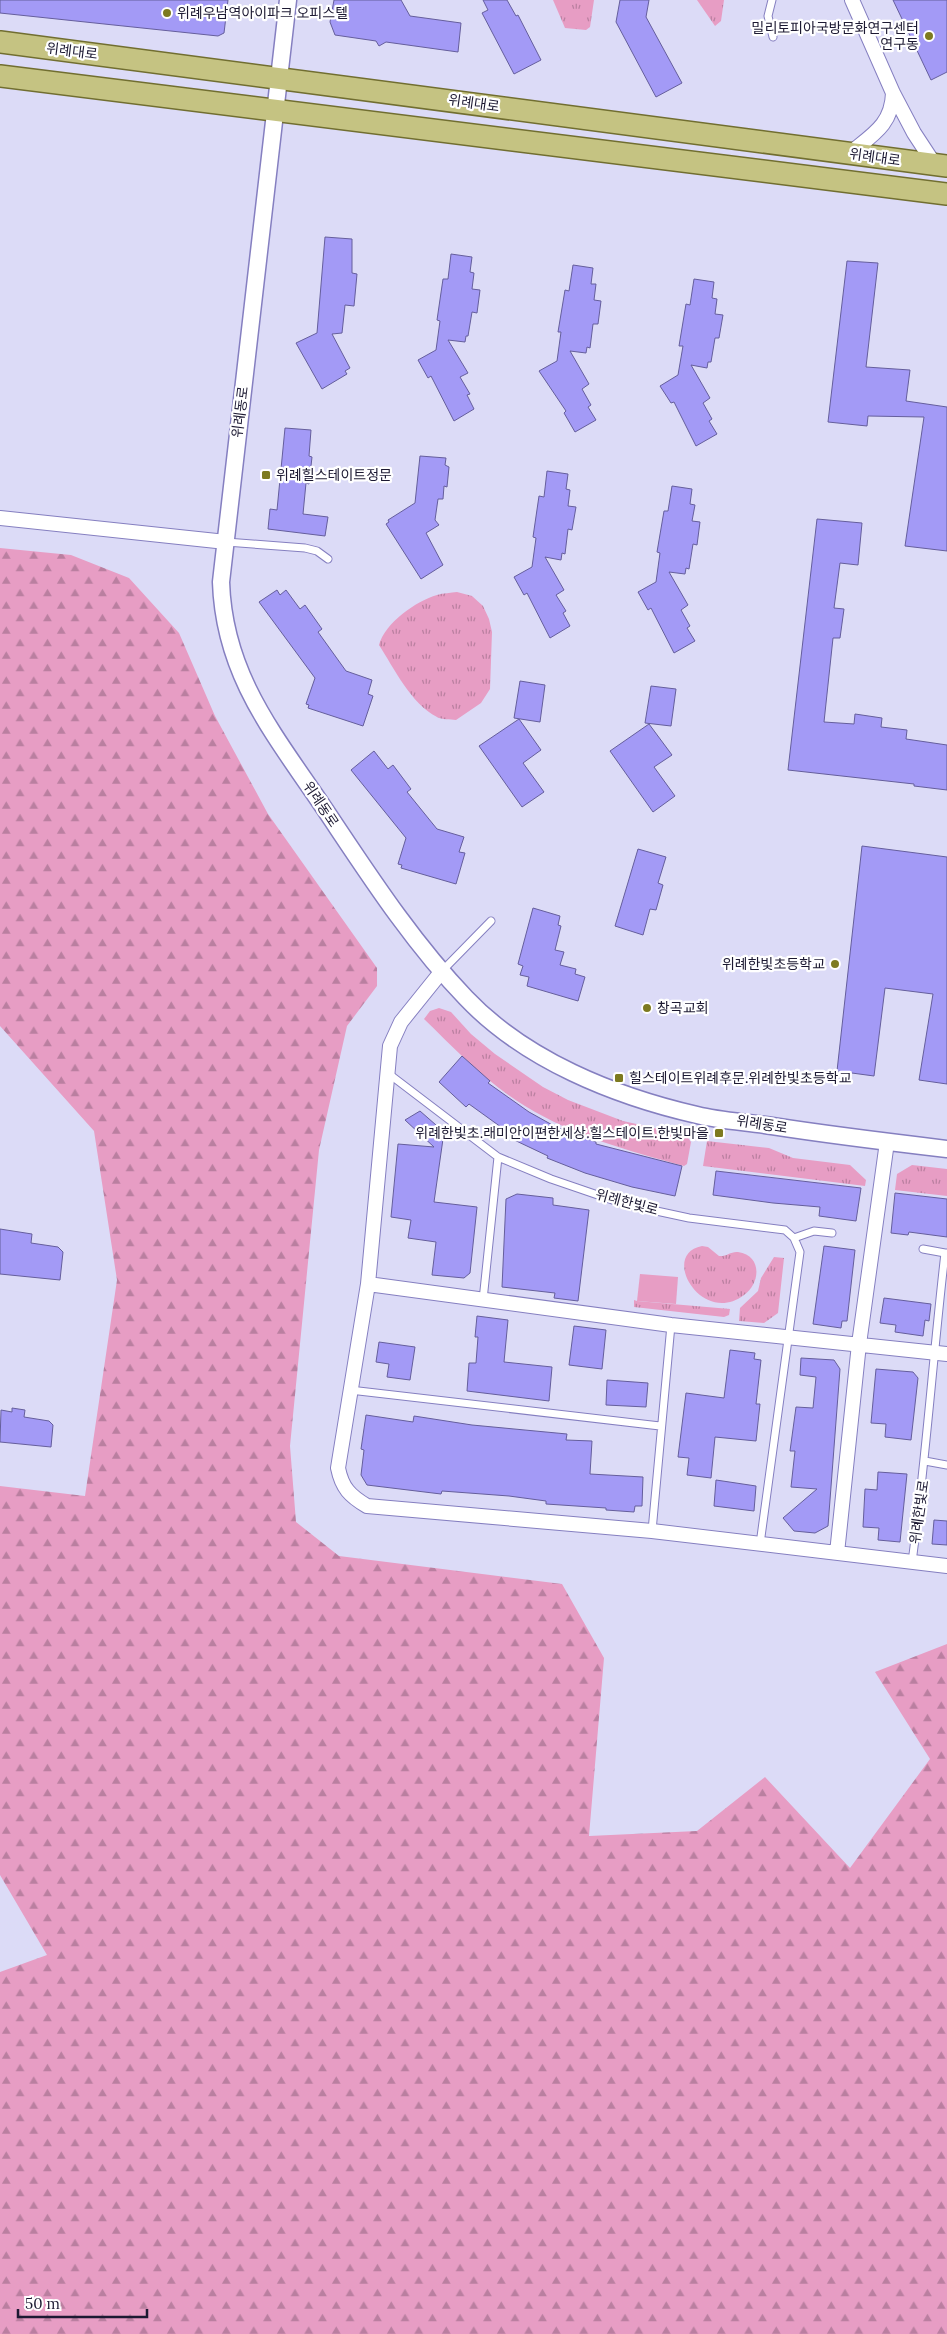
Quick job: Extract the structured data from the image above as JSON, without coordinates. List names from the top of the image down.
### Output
{
  "streets": {
    "main road": ["위례대로"],
    "street": ["위례동로", "위례한빛로"]
  },
  "crossings": [
    ["위례대로", "위례동로"],
    ["위례동로", "위례한빛로"]
  ],
  "places": {
    "other": [
      "위례우남역아이파크 오피스텔",
      "밀리토피아국방문화연구센터 연구동",
      "위례한빛초등학교",
      "창곡교회"
    ],
    "transit": ["위례힐스테이트정문", "힐스테이트위례후문.위례한빛초등학교", "위례한빛초.래미안이편한세상.힐스테이트.한빛마을"]
  },
  "scale_bar": "50 m"
}
